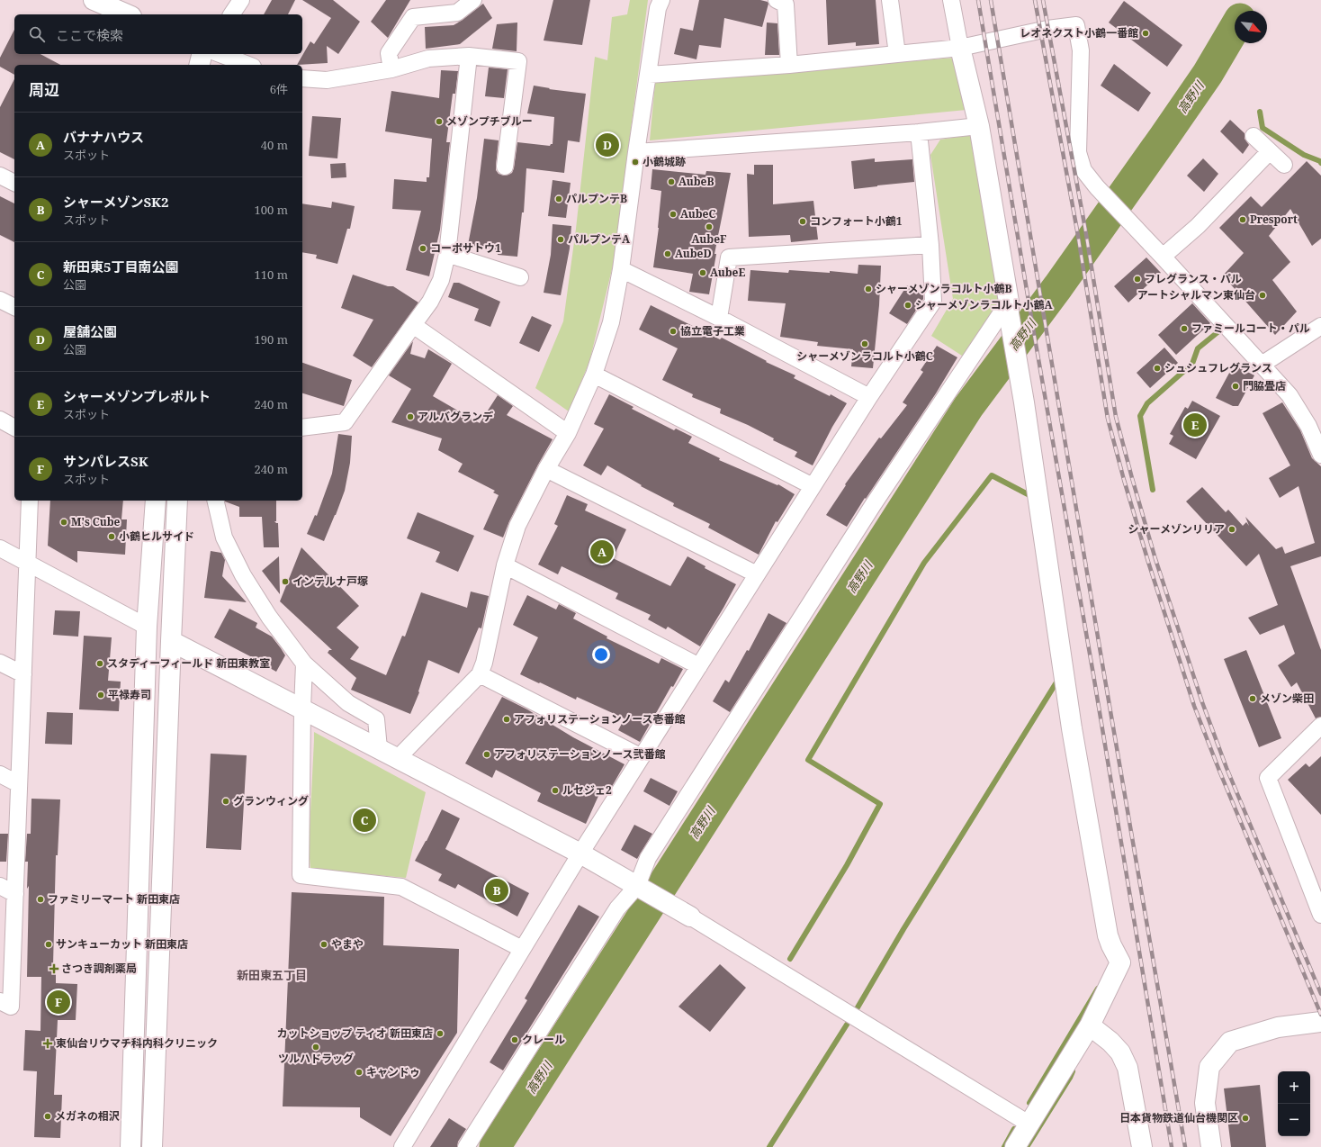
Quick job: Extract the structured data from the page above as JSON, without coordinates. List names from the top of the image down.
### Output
{
  "districts": ["新田東五丁目"],
  "water": ["高野川"],
  "places": {
    "other": [
      "レオネクスト小鶴一番館",
      "メゾンプチブルー",
      "小鶴城跡",
      "AubeB",
      "パルプンテB",
      "AubeC",
      "Presport",
      "コンフォート小鶴1",
      "AubeF",
      "パルプンテA",
      "コーポサトウ1",
      "AubeD",
      "AubeE",
      "フレグランス・パル",
      "シャーメゾンラコルト小鶴B",
      "アートシャルマン東仙台",
      "シャーメゾンラコルト小鶴A",
      "ファミールコート・パル",
      "協立電子工業",
      "シャーメゾンラコルト小鶴C",
      "シュシュフレグランス",
      "門脇畳店",
      "アルバグランデ",
      "M's Cube",
      "シャーメゾンリリア",
      "小鶴ヒルサイド",
      "インテルナ戸塚",
      "スタディーフィールド 新田東教室",
      "平禄寿司",
      "メゾン柴田",
      "アフォリステーションノース壱番館",
      "アフォリステーションノース弐番館",
      "ルセジェ2",
      "グランウィング",
      "ファミリーマート 新田東店",
      "サンキューカット 新田東店",
      "やまや",
      "カットショップ ティオ 新田東店",
      "クレール",
      "ツルハドラッグ",
      "キャンドゥ",
      "メガネの相沢",
      "日本貨物鉄道仙台機関区"
    ],
    "health": ["さつき調剤薬局", "東仙台リウマチ科内科クリニック"]
  },
  "north": "bottom right",
  "page": {
    "search": "ここで検索",
    "heading": ["周辺", "6件"],
    "list": [
      {
        "mark": "A",
        "name": "バナナハウス",
        "note": "スポット",
        "value": "40 m"
      },
      {
        "mark": "B",
        "name": "シャーメゾンSK2",
        "note": "スポット",
        "value": "100 m"
      },
      {
        "mark": "C",
        "name": "新田東5丁目南公園",
        "note": "公園",
        "value": "110 m"
      },
      {
        "mark": "D",
        "name": "屋舗公園",
        "note": "公園",
        "value": "190 m"
      },
      {
        "mark": "E",
        "name": "シャーメゾンプレポルト",
        "note": "スポット",
        "value": "240 m"
      },
      {
        "mark": "F",
        "name": "サンパレスSK",
        "note": "スポット",
        "value": "240 m"
      }
    ],
    "pins": [
      "D",
      "E",
      "A",
      "C",
      "B",
      "F"
    ],
    "map_buttons": ["+", "−"]
  }
}
